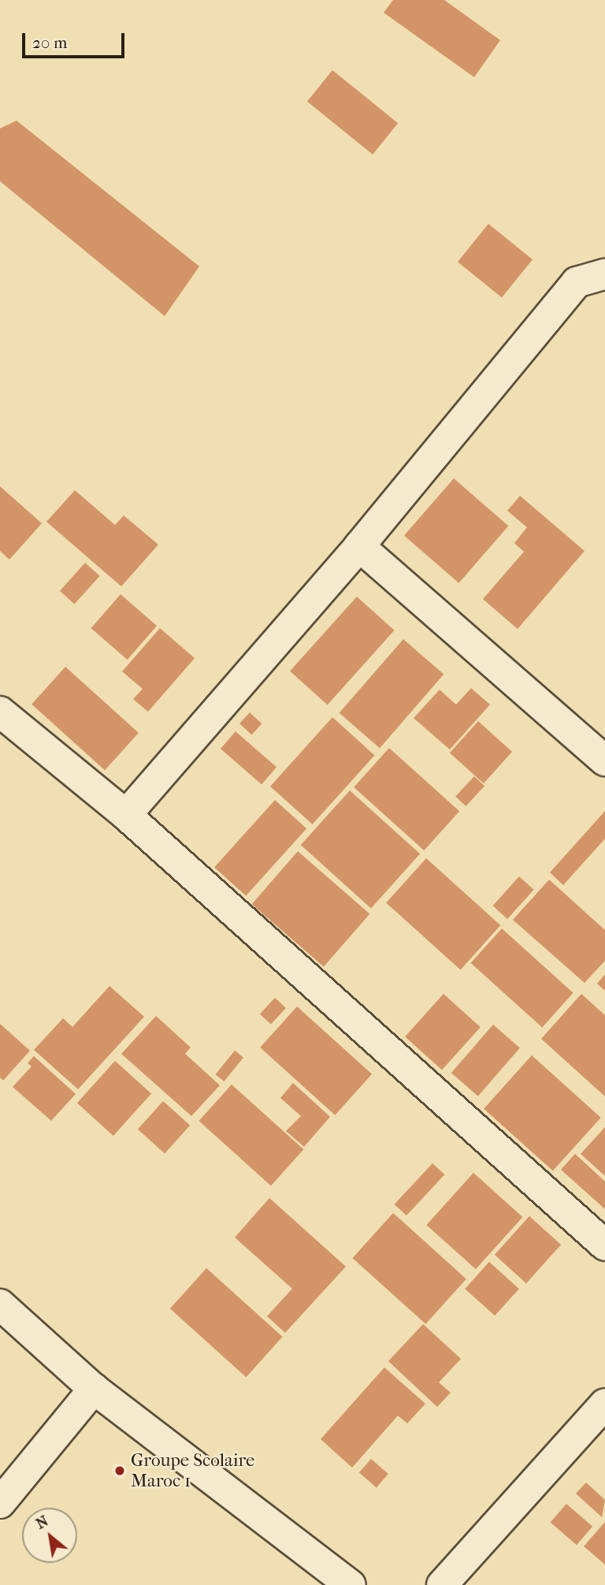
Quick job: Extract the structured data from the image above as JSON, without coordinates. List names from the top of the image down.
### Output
{
  "places": ["Groupe Scolaire Maroc 1"],
  "scale_bar": "20 m",
  "north": "top left"
}
